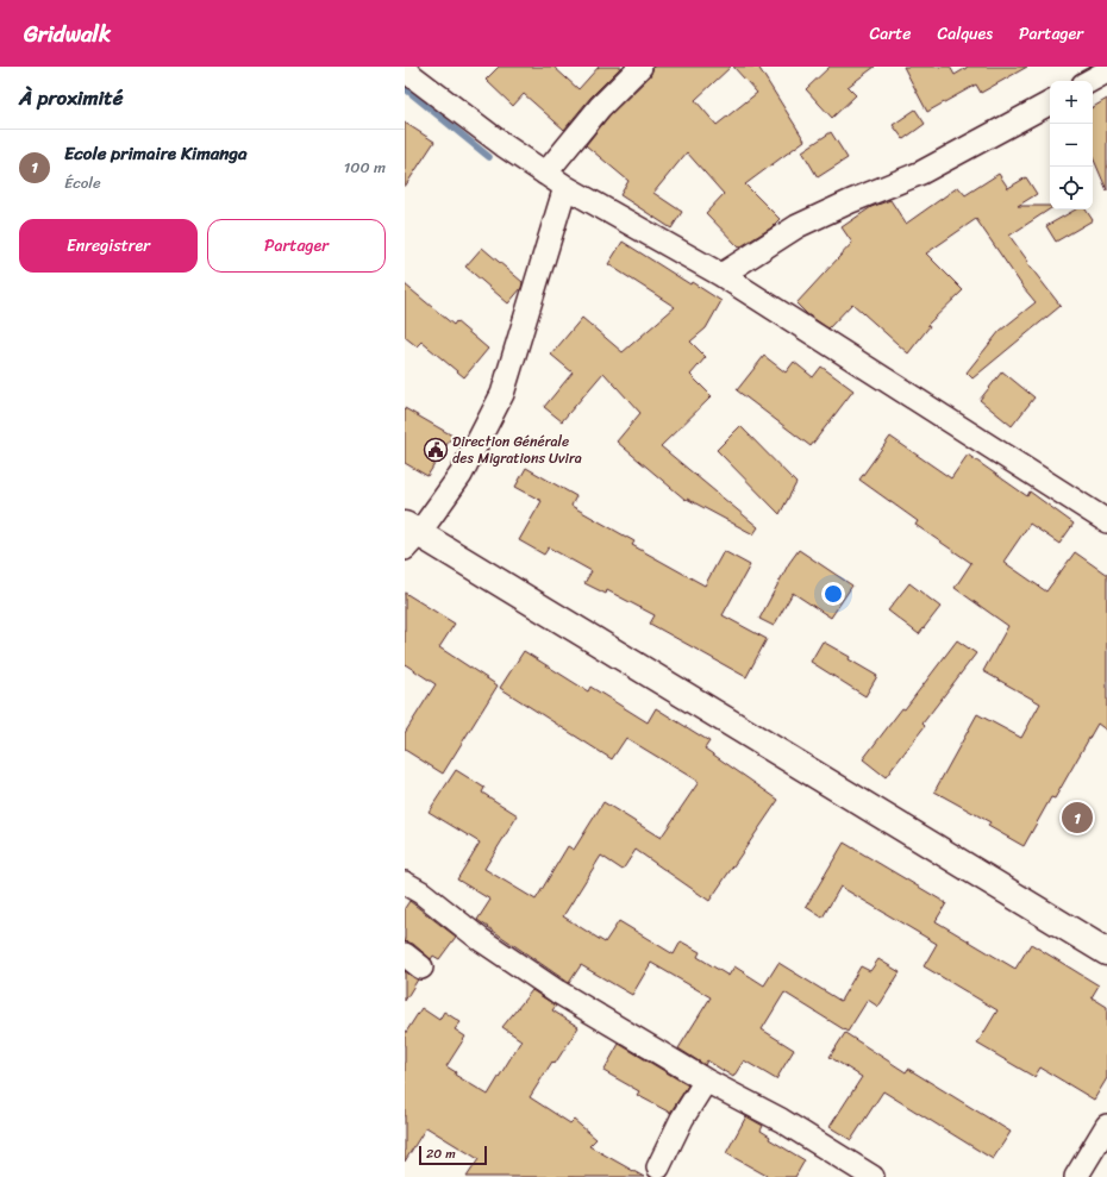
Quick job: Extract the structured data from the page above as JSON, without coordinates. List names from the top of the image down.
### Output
{
  "places": {
    "public building": ["Direction Générale des Migrations Uvira"]
  },
  "scale_bar": "20 m",
  "page": {
    "header": "Gridwalk",
    "nav": ["Carte", "Calques", "Partager"],
    "heading": "À proximité",
    "map_buttons": ["+", "−"],
    "list": [
      {
        "mark": "1",
        "name": "Ecole primaire Kimanga",
        "note": "École",
        "value": "100 m"
      }
    ],
    "buttons": ["Enregistrer", "Partager"],
    "pins": "1",
    "scale": "20 m"
  }
}
